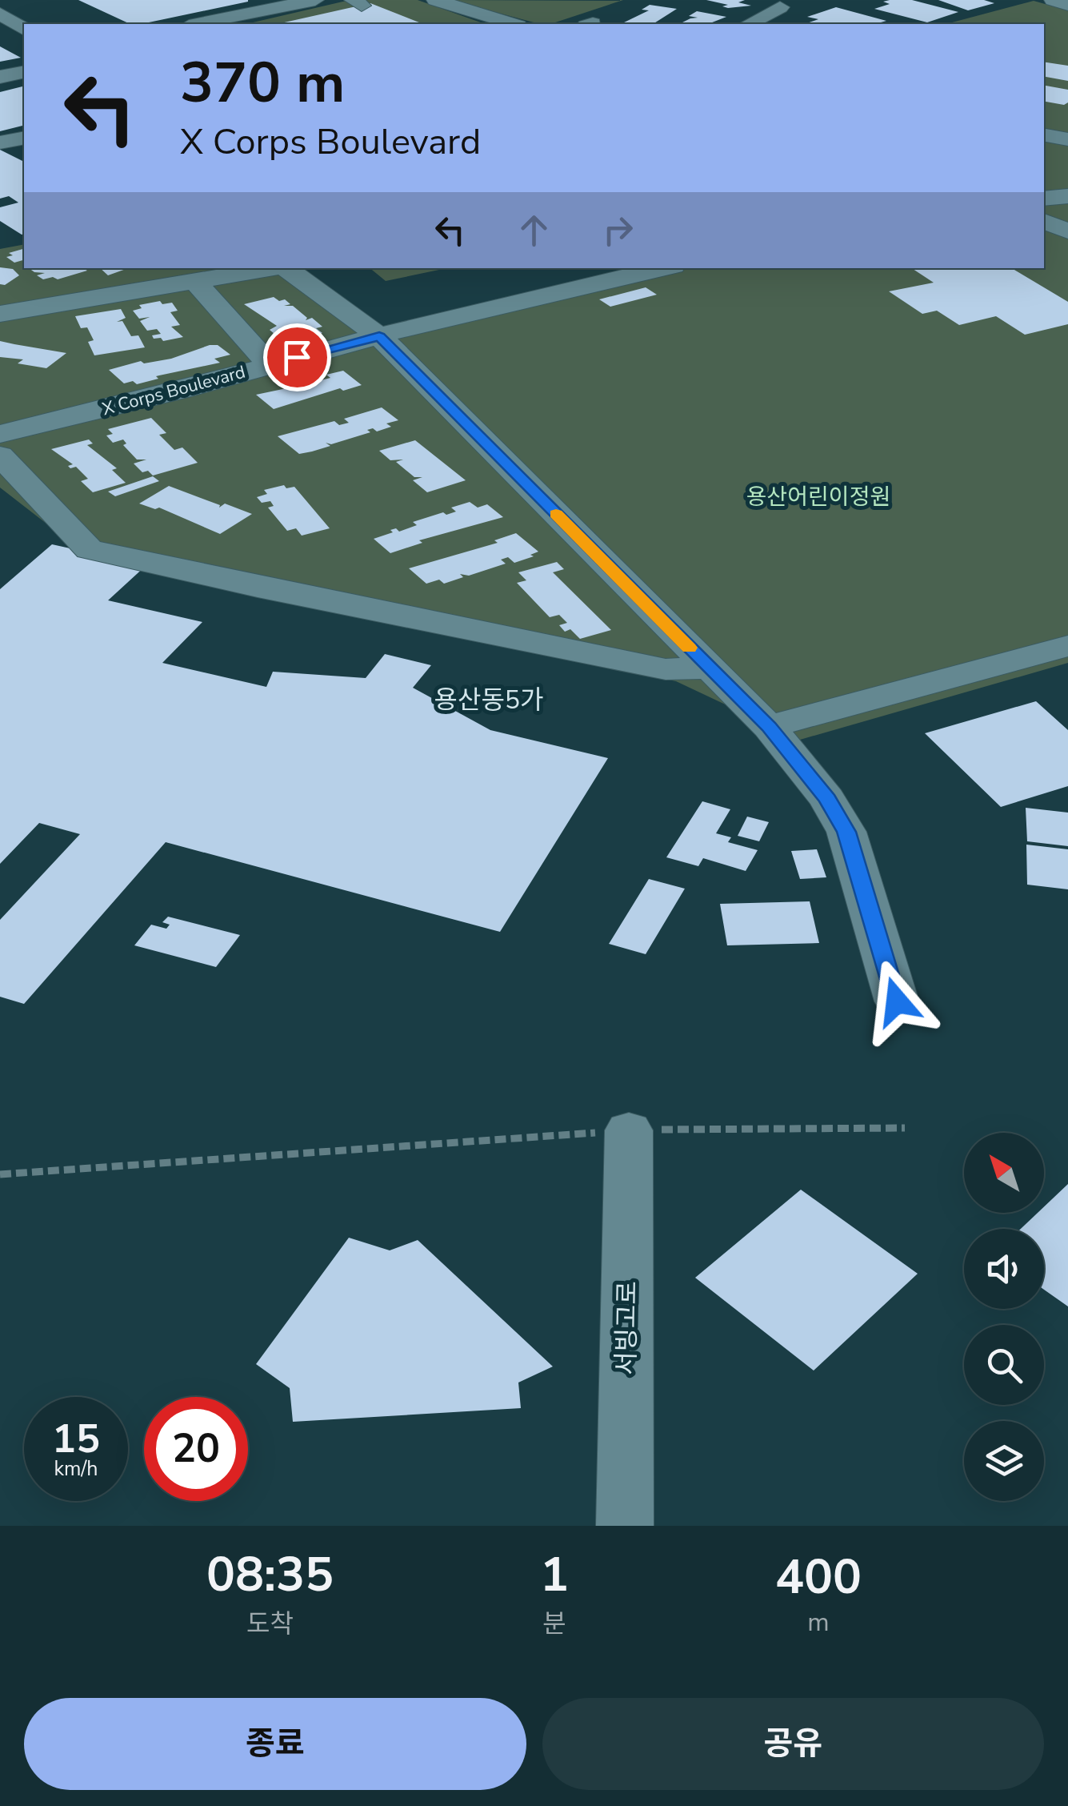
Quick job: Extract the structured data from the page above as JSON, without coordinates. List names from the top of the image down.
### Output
{
  "streets": {
    "street": ["X Corps Boulevard", "서빙고로"]
  },
  "districts": ["용산동5가"],
  "parks": ["용산어린이정원"],
  "north": "top left",
  "page": {
    "turn": ["370 m", "X Corps Boulevard"],
    "speed": "15 km/h",
    "limit": "20",
    "eta": [
      "08:35",
      "도착",
      "1",
      "분",
      "400",
      "m"
    ],
    "buttons": ["종료", "공유"]
  }
}
